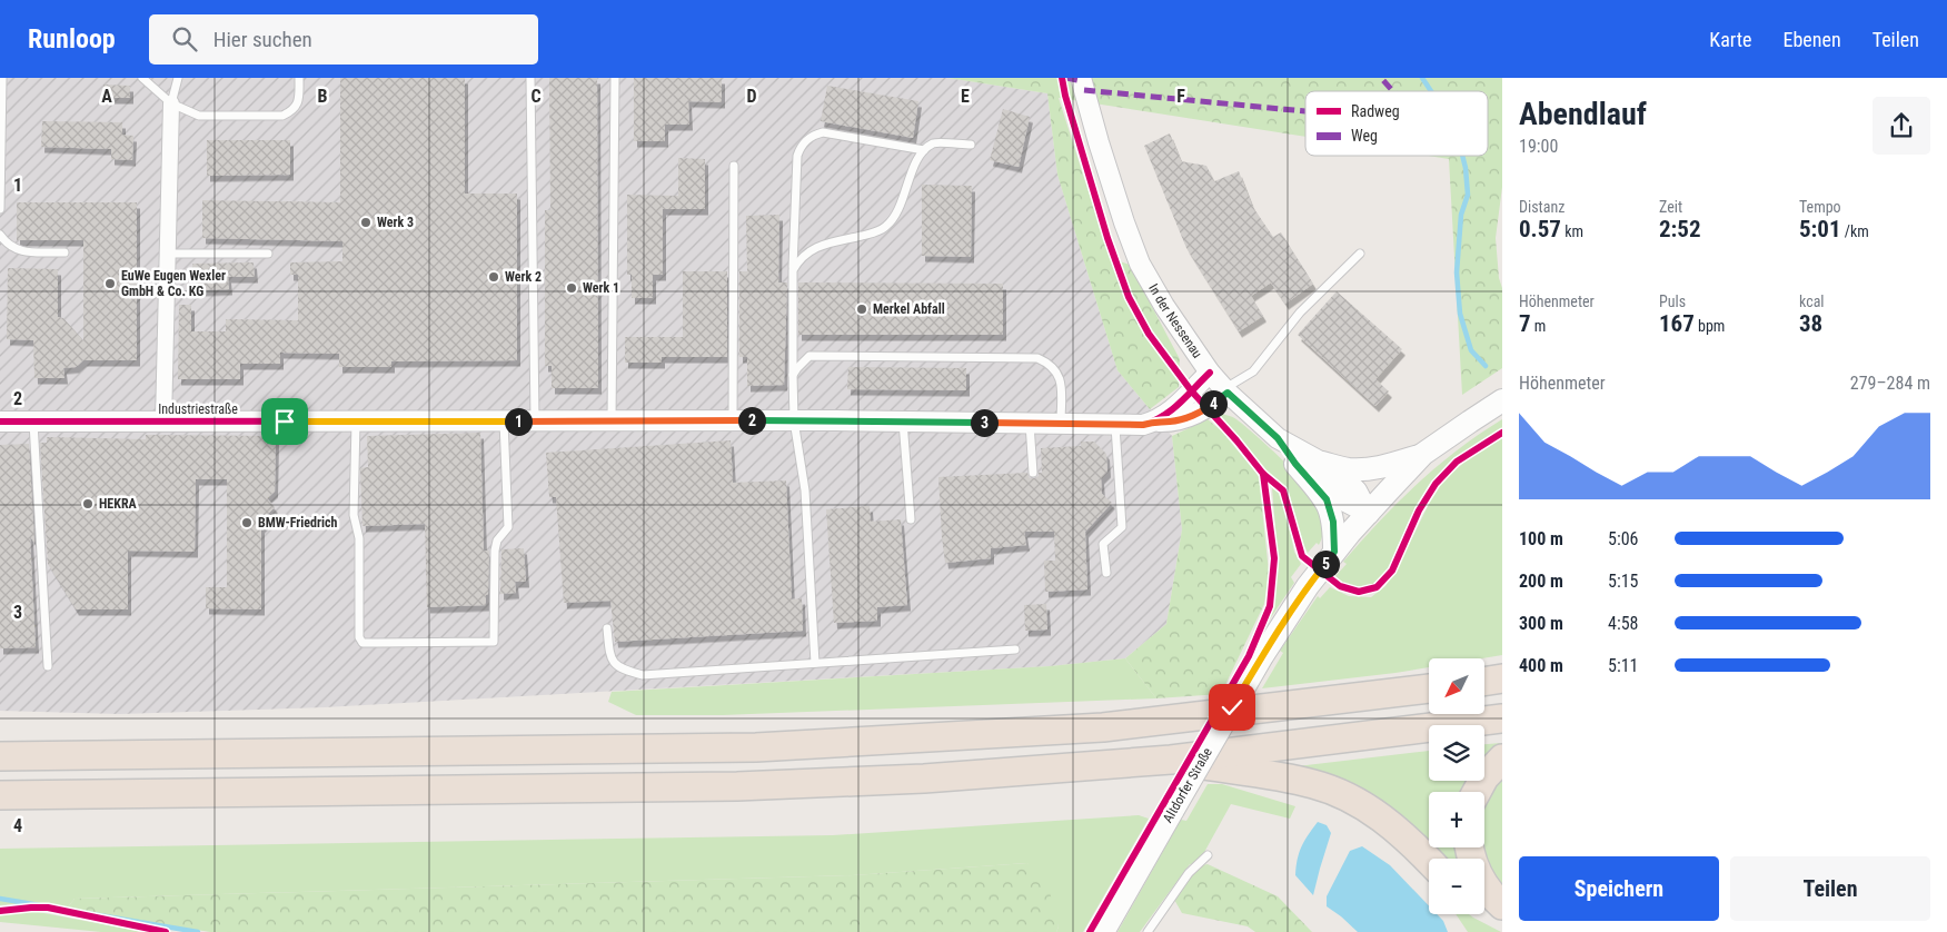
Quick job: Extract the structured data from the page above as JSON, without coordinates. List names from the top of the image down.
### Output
{
  "streets": {
    "main road": ["Altdorfer Straße"],
    "street": ["In der Nessenau", "Industriestraße"]
  },
  "crossings": [
    ["In der Nessenau", "Industriestraße"],
    ["In der Nessenau", "Altdorfer Straße"]
  ],
  "places": [
    "Werk 3",
    "Werk 2",
    "EuWe Eugen Wexler GmbH & Co. KG",
    "Werk 1",
    "Merkel Abfall",
    "HEKRA",
    "BMW-Friedrich"
  ],
  "legend": ["Radweg", "Weg"],
  "north": "bottom left",
  "page": {
    "header": "Runloop",
    "search": "Hier suchen",
    "nav": ["Karte", "Ebenen", "Teilen"],
    "heading": ["Abendlauf", "19:00"],
    "stats": [
      ["Distanz", "0.57 km"],
      ["Zeit", "2:52"],
      ["Tempo", "5:01 /km"],
      ["Höhenmeter", "7 m"],
      ["Puls", "167 bpm"],
      ["kcal", "38"]
    ],
    "chart": ["Höhenmeter", "279–284 m"],
    "pins": [
      "4",
      "2",
      "1",
      "3",
      "5"
    ],
    "list": [
      {
        "name": "100 m",
        "note": "5:06"
      },
      {
        "name": "200 m",
        "note": "5:15"
      },
      {
        "name": "300 m",
        "note": "4:58"
      },
      {
        "name": "400 m",
        "note": "5:11"
      }
    ],
    "map_buttons": ["+", "−"],
    "buttons": ["Speichern", "Teilen"]
  },
  "grid": {
    "columns": [
      "A",
      "B",
      "C",
      "D",
      "E",
      "F"
    ],
    "rows": [
      "1",
      "2",
      "3",
      "4"
    ]
  }
}
